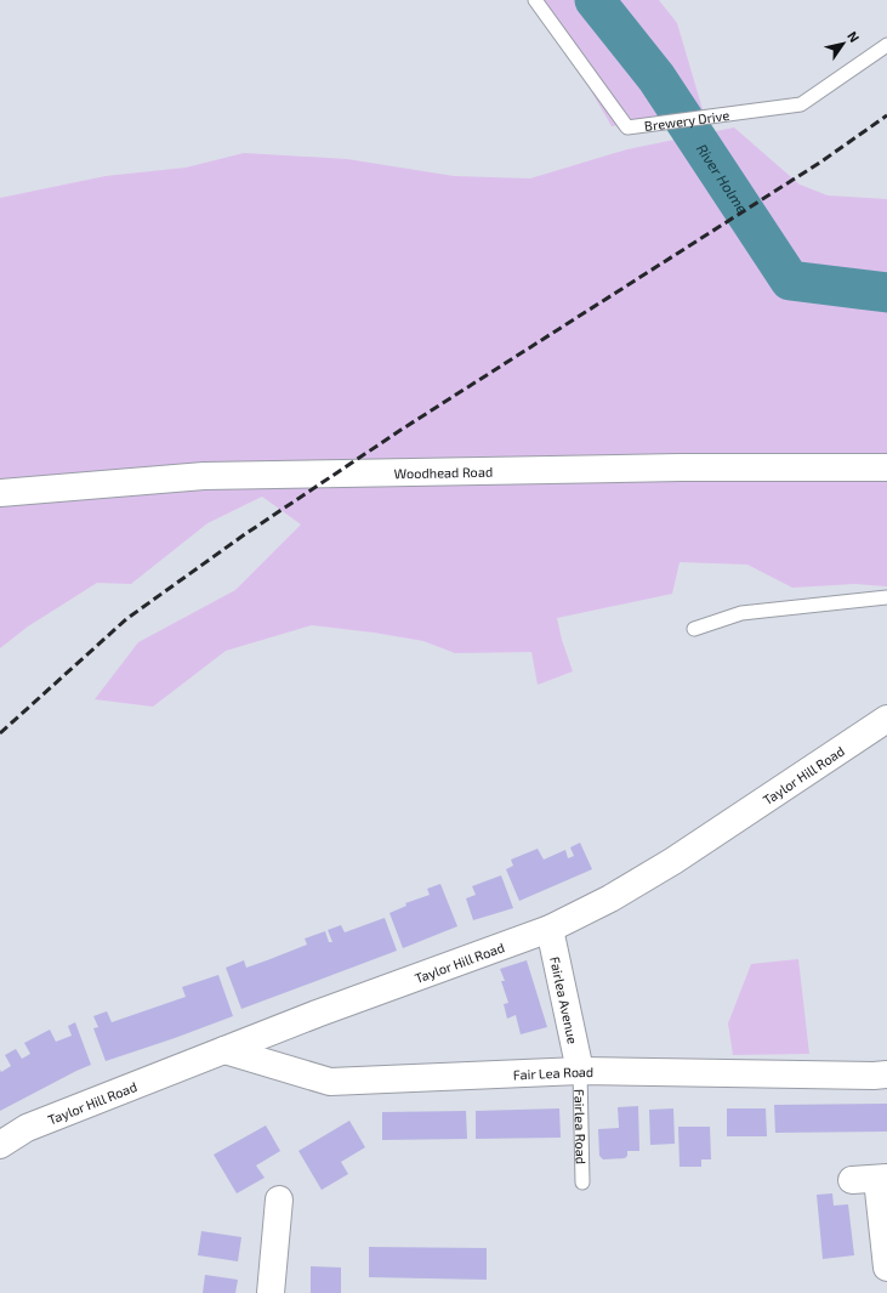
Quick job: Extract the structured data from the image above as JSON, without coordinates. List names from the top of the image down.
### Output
{
  "streets": {
    "street": [
      "Woodhead Road",
      "Taylor Hill Road",
      "Fairlea Avenue",
      "Fair Lea Road"
    ],
    "lane": ["Brewery Drive", "Fairlea Road"]
  },
  "crossings": [
    ["Taylor Hill Road", "Fairlea Avenue"],
    ["Taylor Hill Road", "Fair Lea Road"],
    ["Fairlea Avenue", "Fair Lea Road"],
    ["Fairlea Avenue", "Fairlea Road"],
    ["Fair Lea Road", "Fairlea Road"]
  ],
  "water": ["River Holme"],
  "north": "top right"
}
